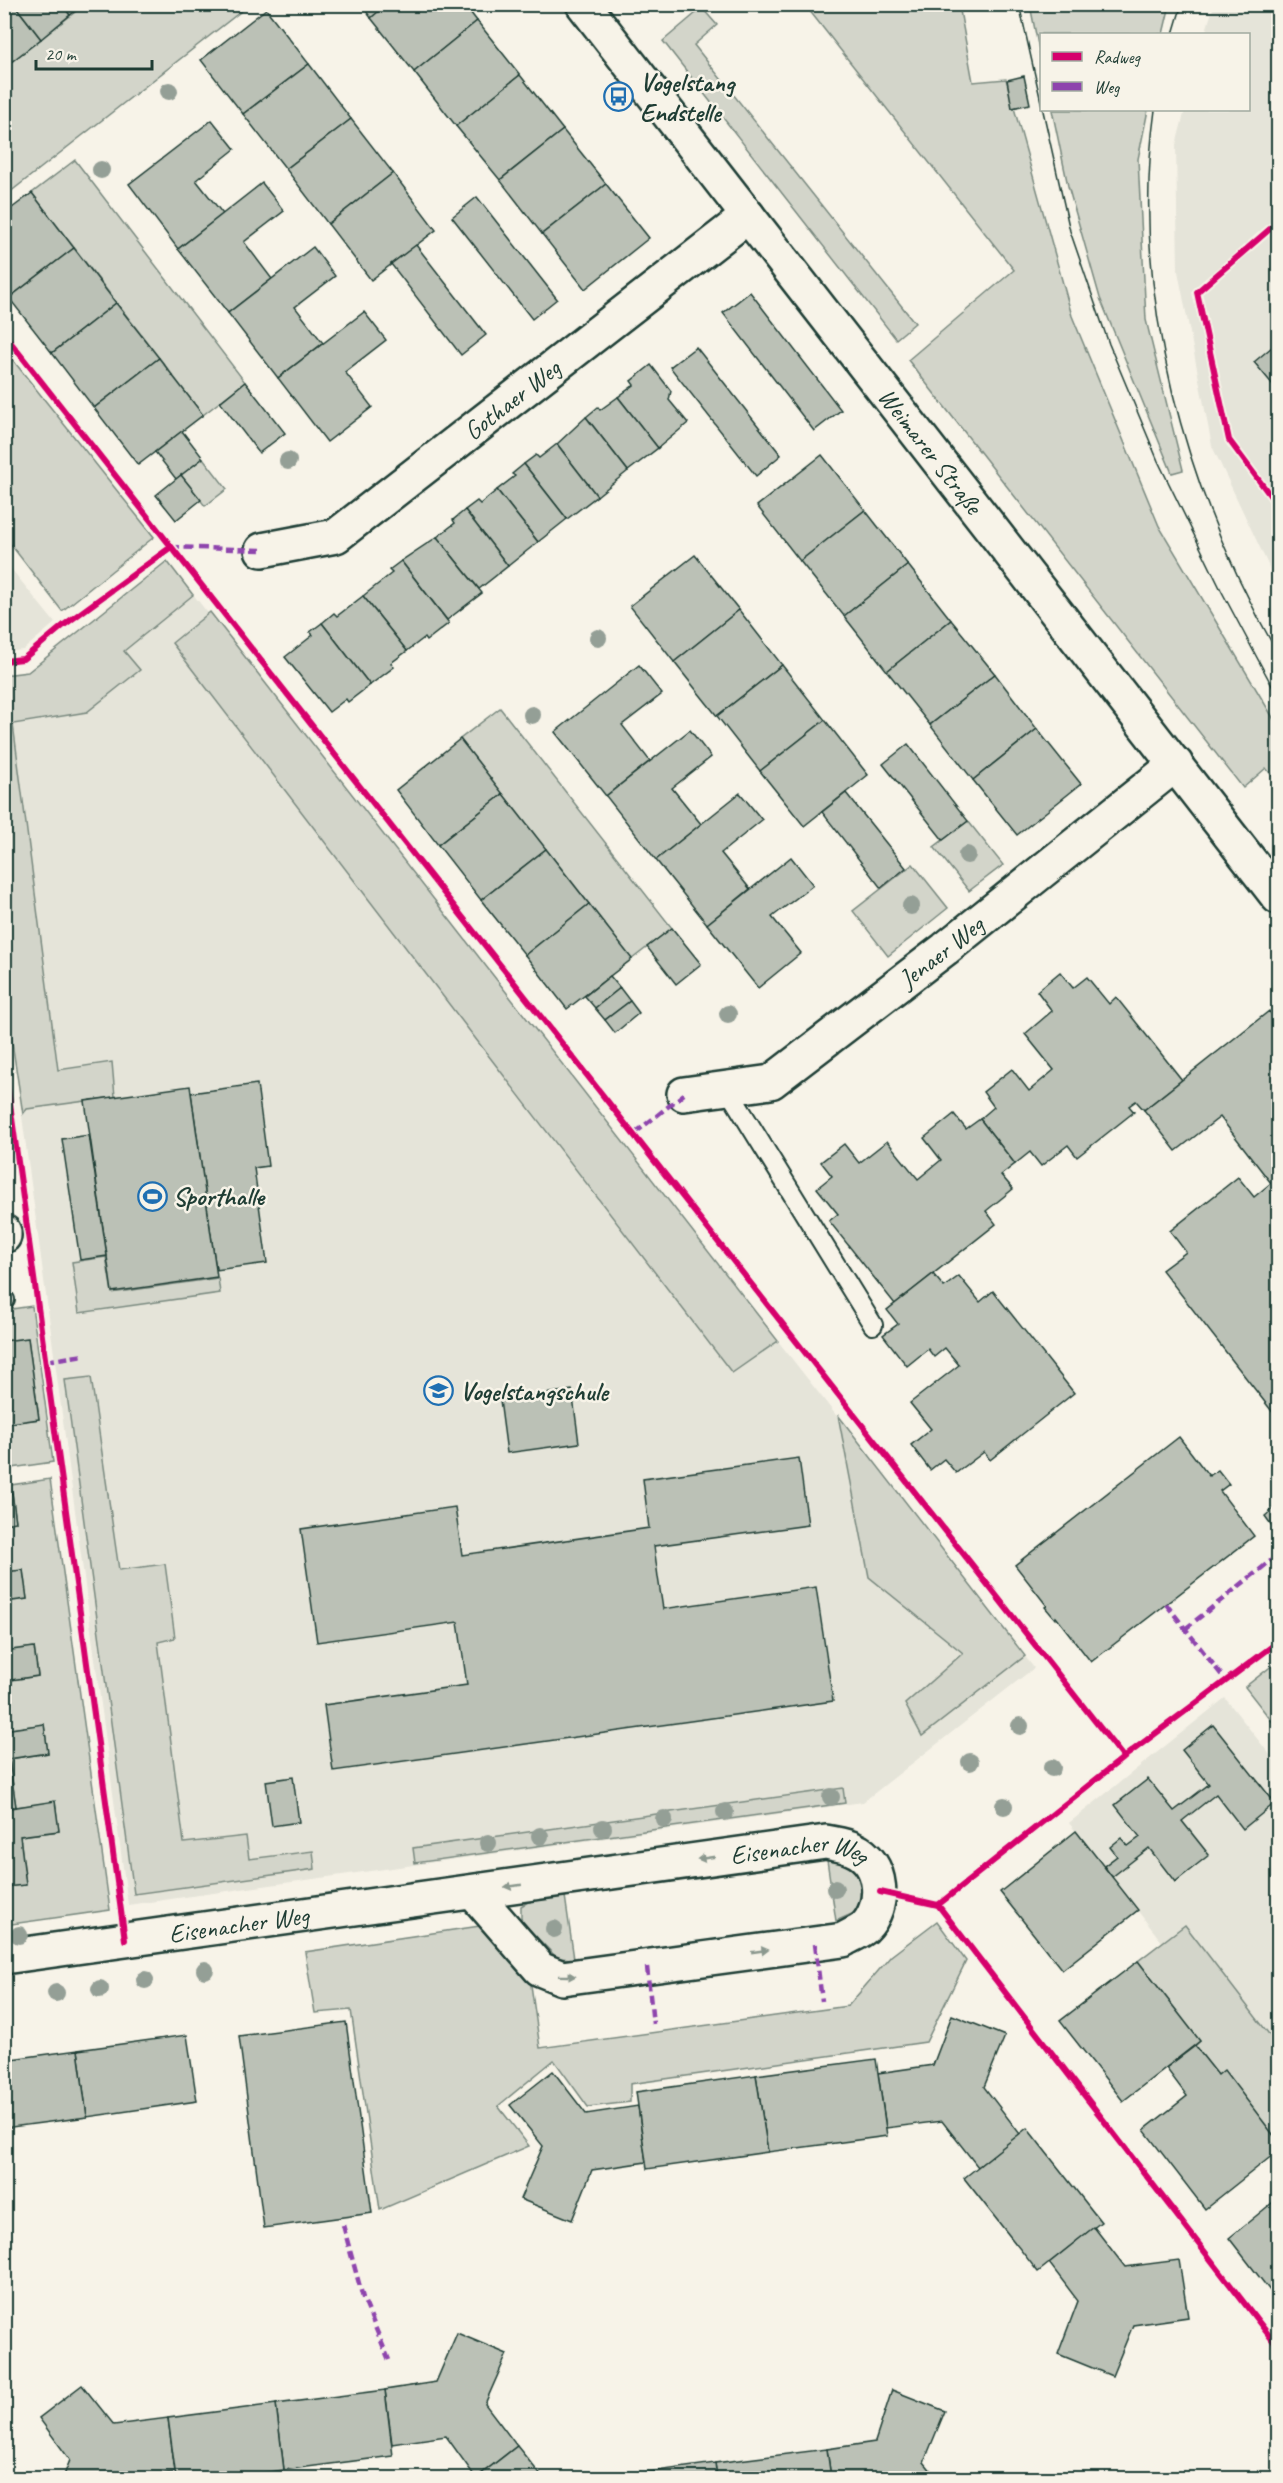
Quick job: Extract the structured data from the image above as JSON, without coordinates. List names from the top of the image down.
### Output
{
  "streets": {
    "street": [
      "Gothaer Weg",
      "Weimarer Straße",
      "Jenaer Weg",
      "Eisenacher Weg"
    ]
  },
  "crossings": [
    ["Gothaer Weg", "Weimarer Straße"],
    ["Weimarer Straße", "Jenaer Weg"]
  ],
  "places": {
    "bus stop": ["Vogelstang Endstelle"],
    "sports": ["Sporthalle"],
    "school or university": ["Vogelstangschule"]
  },
  "legend": ["Radweg", "Weg"],
  "scale_bar": "20 m"
}
